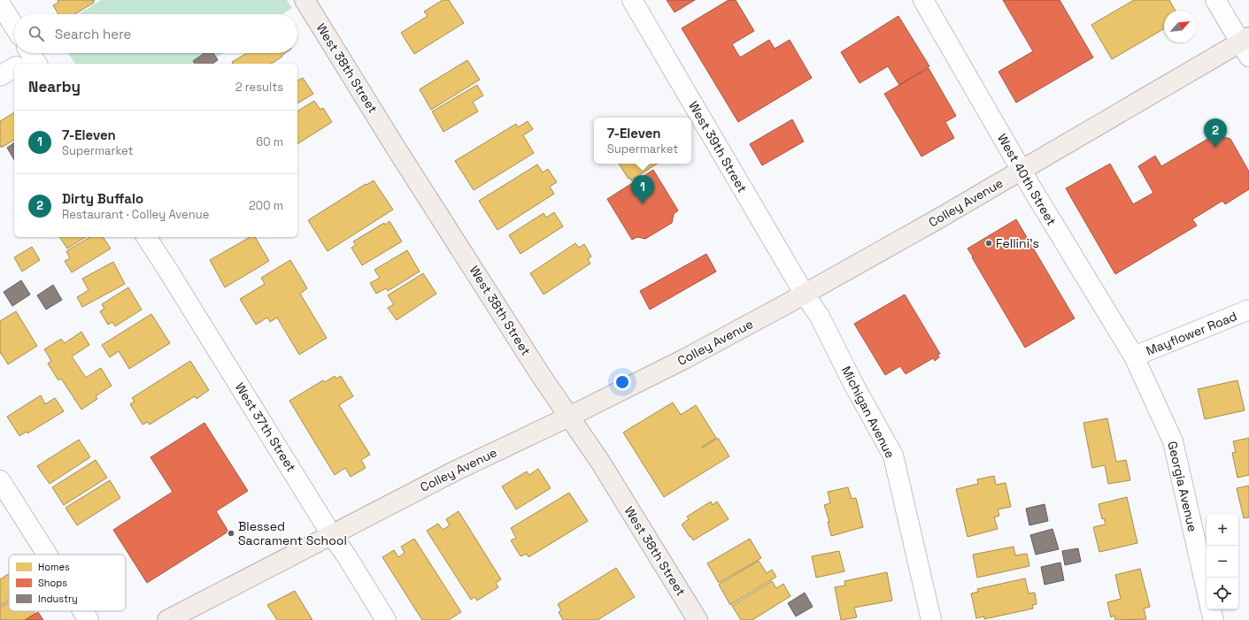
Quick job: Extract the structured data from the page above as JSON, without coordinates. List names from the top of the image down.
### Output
{
  "streets": {
    "main road": ["West 38th Street", "Colley Avenue"],
    "street": [
      "West 39th Street",
      "West 40th Street",
      "Mayflower Road",
      "Michigan Avenue",
      "West 37th Street",
      "Georgia Avenue"
    ]
  },
  "crossings": [
    ["West 38th Street", "Colley Avenue"],
    ["West 39th Street", "Colley Avenue"],
    ["West 39th Street", "Michigan Avenue"],
    ["West 40th Street", "Colley Avenue"],
    ["West 40th Street", "Mayflower Road"],
    ["West 40th Street", "Georgia Avenue"],
    ["Colley Avenue", "Michigan Avenue"],
    ["Colley Avenue", "West 37th Street"],
    ["Mayflower Road", "Georgia Avenue"]
  ],
  "places": ["Fellini's", "Blessed Sacrament School"],
  "legend": ["Homes", "Shops", "Industry"],
  "north": "top right",
  "page": {
    "search": "Search here",
    "heading": ["Nearby", "2 results"],
    "list": [
      {
        "mark": "1",
        "name": "7-Eleven",
        "note": "Supermarket",
        "value": "60 m"
      },
      {
        "mark": "2",
        "name": "Dirty Buffalo",
        "note": "Restaurant · Colley Avenue",
        "value": "200 m"
      }
    ],
    "popup": ["7-Eleven", "Supermarket"],
    "pins": ["2", "1"],
    "map_buttons": ["+", "−"]
  }
}
